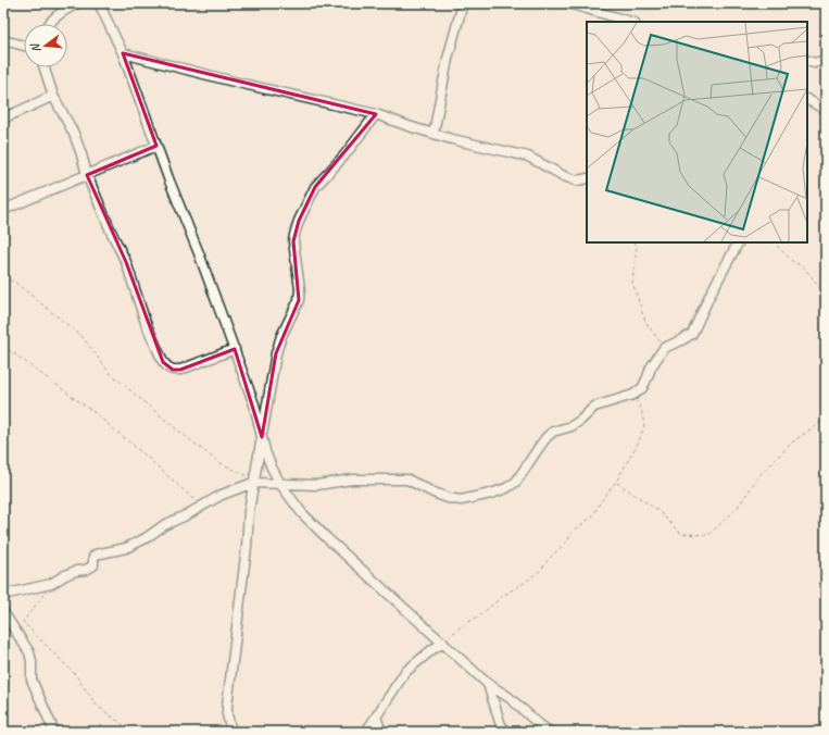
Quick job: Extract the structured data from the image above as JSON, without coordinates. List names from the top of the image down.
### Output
{
  "north": "left"
}
